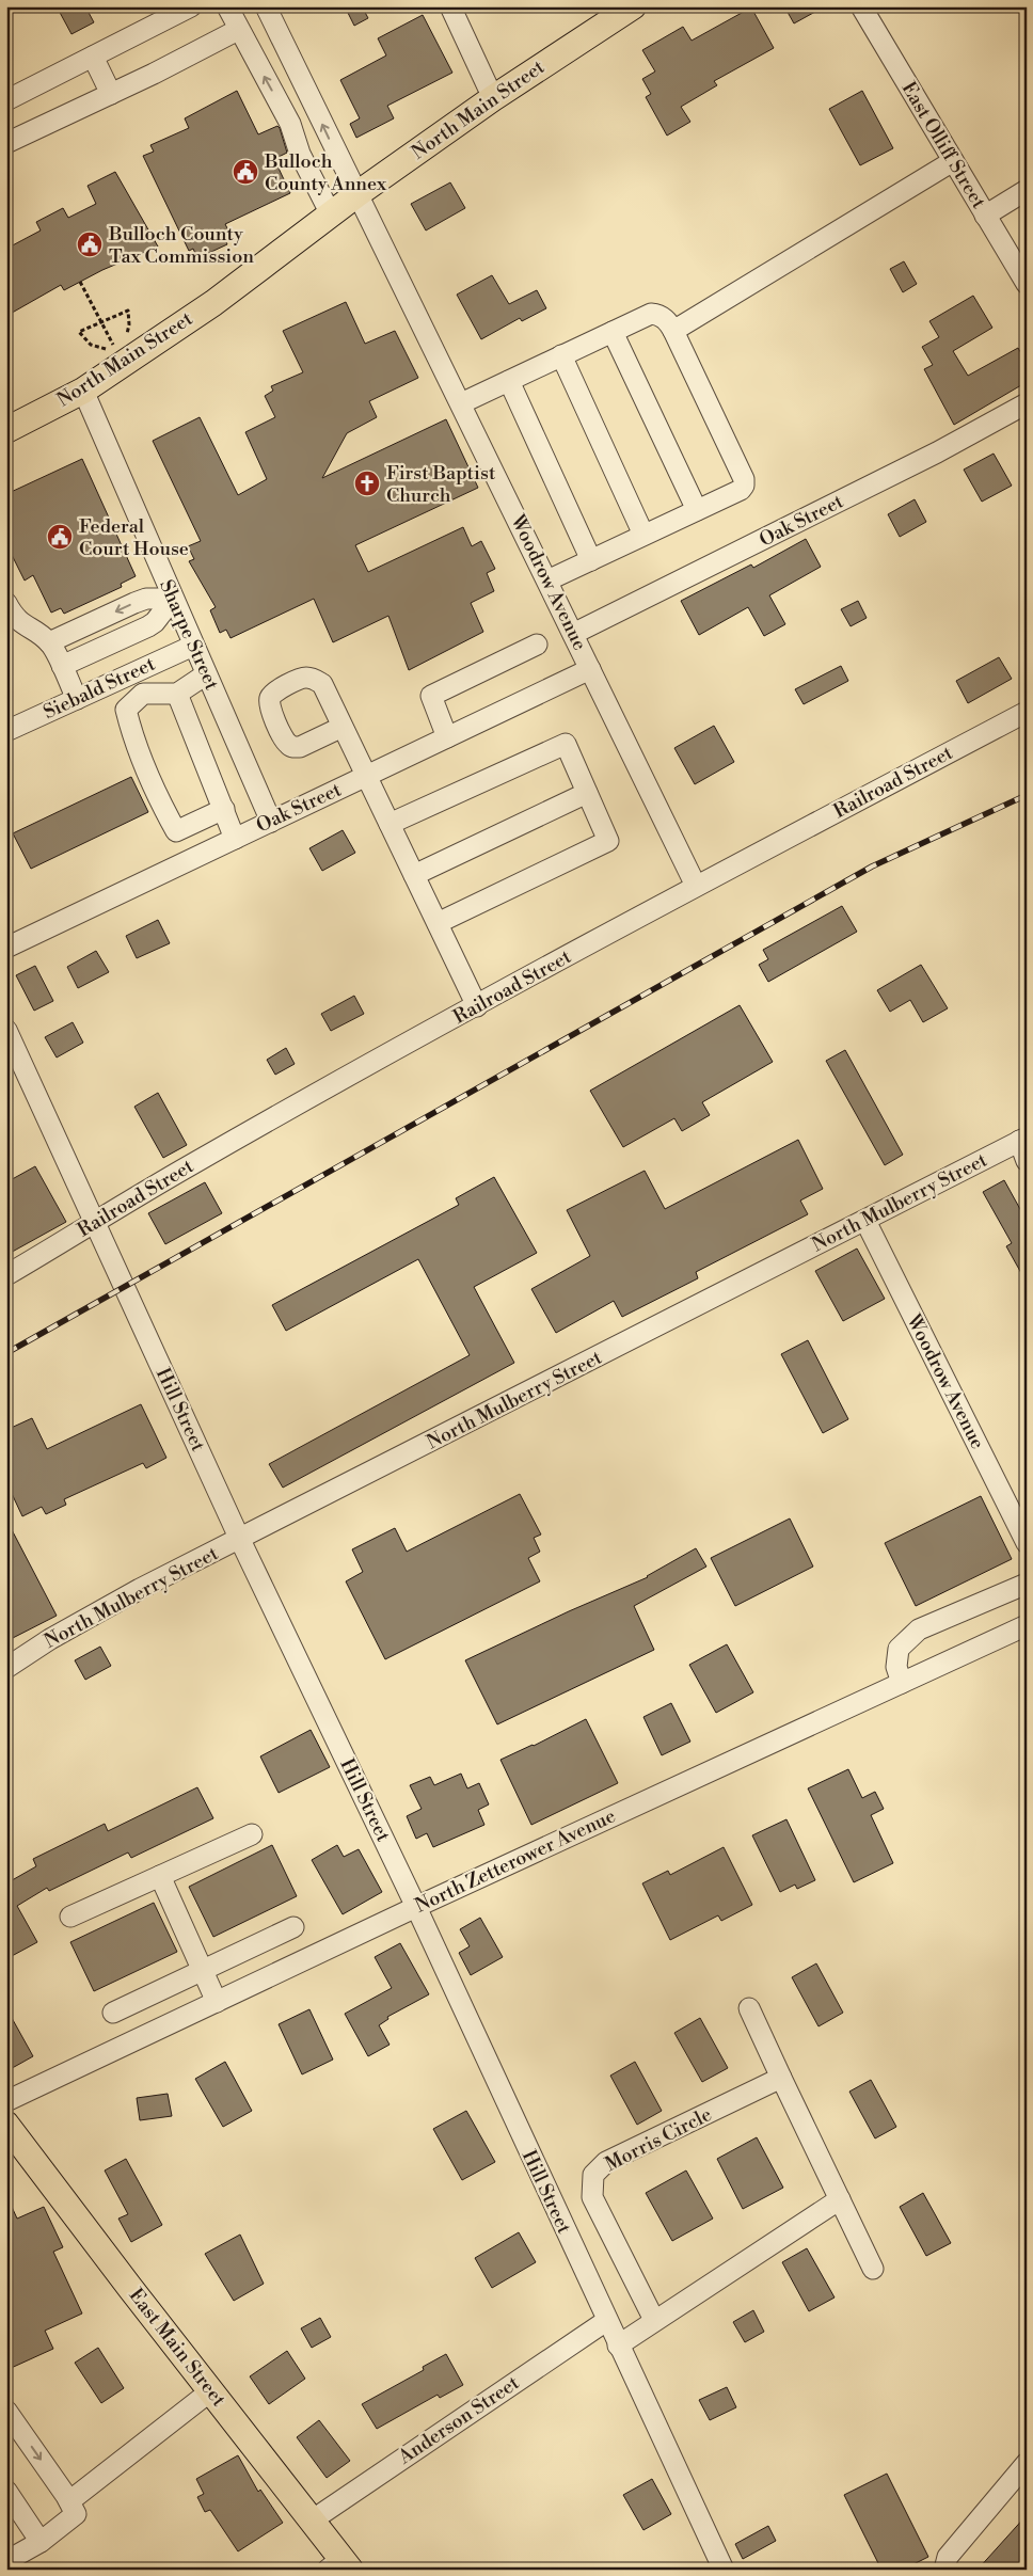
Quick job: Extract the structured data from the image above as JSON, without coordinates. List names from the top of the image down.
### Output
{
  "streets": {
    "main road": ["North Main Street", "East Main Street"],
    "street": [
      "East Olliff Street",
      "Oak Street",
      "Woodrow Avenue",
      "Sharpe Street",
      "Siebald Street",
      "Railroad Street",
      "North Mulberry Street",
      "Hill Street",
      "North Zetterower Avenue",
      "Morris Circle",
      "Anderson Street"
    ]
  },
  "crossings": [
    ["North Main Street", "Woodrow Avenue"],
    ["North Main Street", "Sharpe Street"],
    ["Oak Street", "Woodrow Avenue"],
    ["Oak Street", "Sharpe Street"],
    ["Woodrow Avenue", "Railroad Street"],
    ["Woodrow Avenue", "North Mulberry Street"],
    ["Sharpe Street", "Siebald Street"],
    ["Railroad Street", "Hill Street"],
    ["North Mulberry Street", "Hill Street"],
    ["Hill Street", "North Zetterower Avenue"],
    ["Hill Street", "Anderson Street"],
    ["East Main Street", "Anderson Street"]
  ],
  "places": {
    "public building": ["Bulloch County Annex", "Bulloch County Tax Commission", "Federal Court House"],
    "church": ["First Baptist Church"]
  }
}
